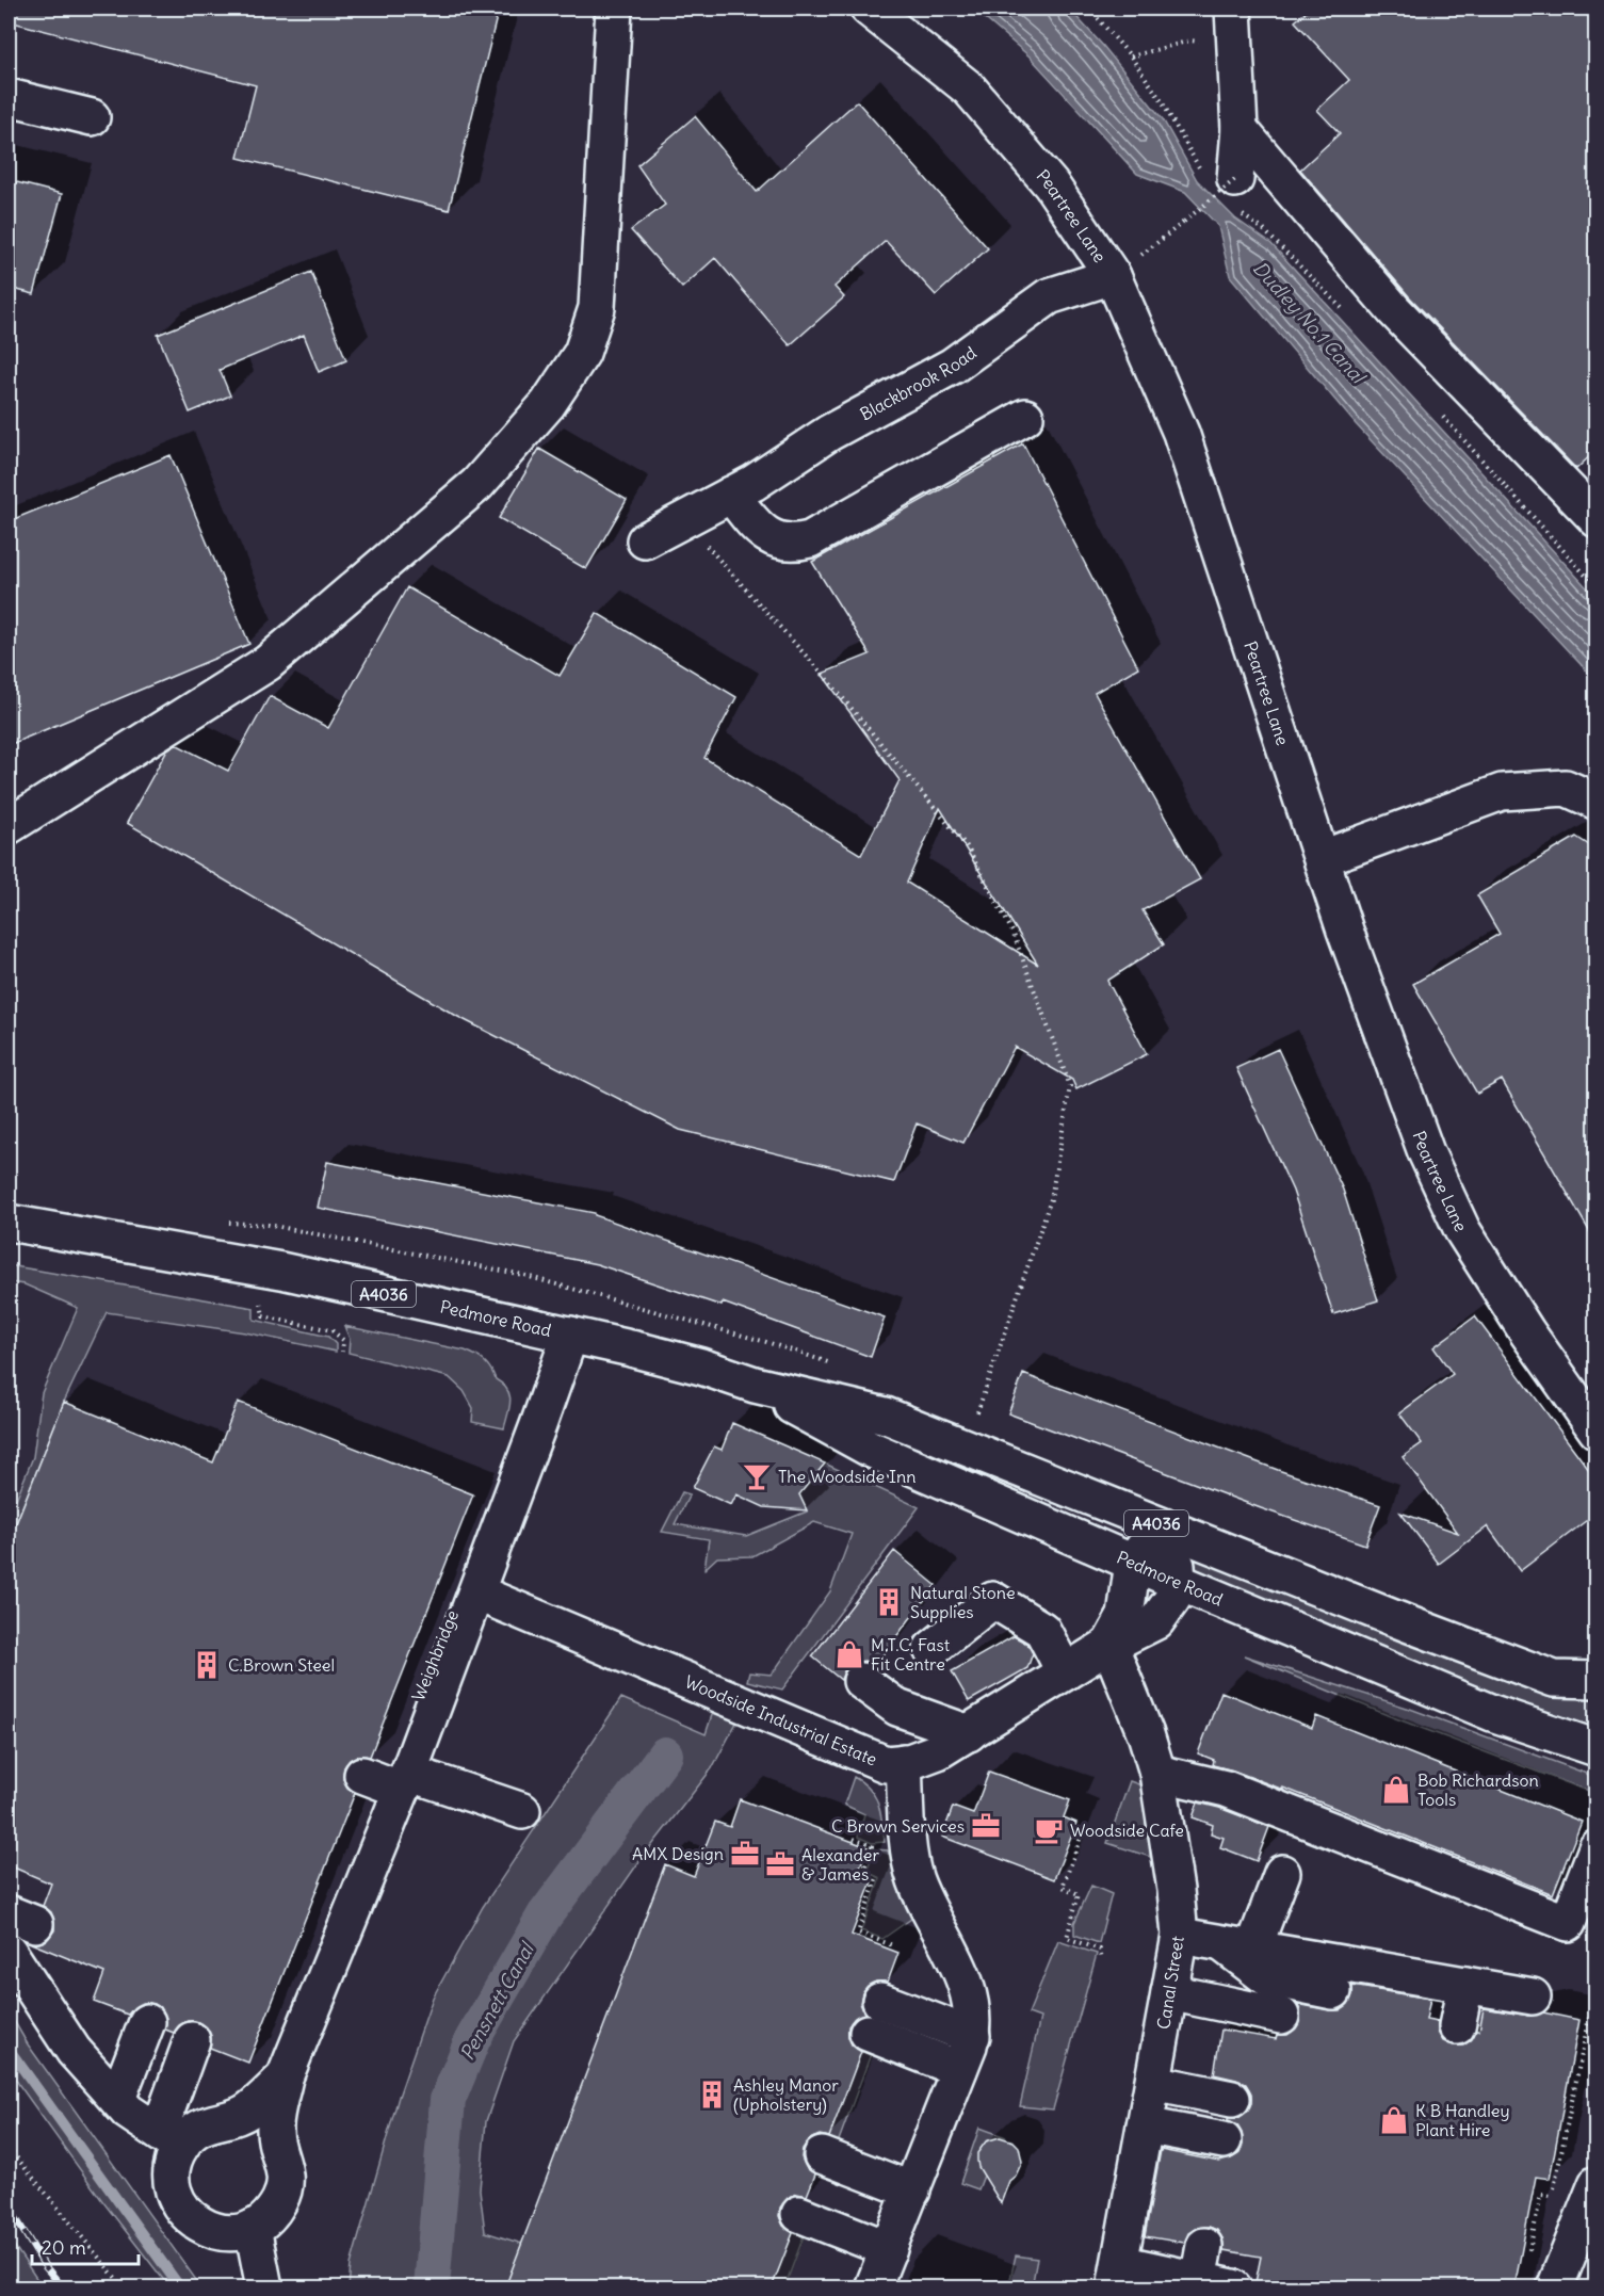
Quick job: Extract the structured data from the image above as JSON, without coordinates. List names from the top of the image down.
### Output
{
  "streets": {
    "main road": [
      "Peartree Lane",
      "Blackbrook Road",
      "A4036",
      "Pedmore Road",
      "Weighbridge",
      "Woodside Industrial Estate",
      "Canal Street"
    ]
  },
  "crossings": [
    ["Peartree Lane", "Blackbrook Road"],
    ["Woodside Industrial Estate", "Canal Street"]
  ],
  "water": ["Dudley No.1 Canal", "Pensnett Canal"],
  "places": {
    "bar": ["The Woodside Inn"],
    "building": ["Natural Stone Supplies", "C.Brown Steel", "Ashley Manor (Upholstery)"],
    "shop": ["M.T.C. Fast Fit Centre", "Bob Richardson Tools", "K B Handley Plant Hire"],
    "office": ["C Brown Services", "AMX Design", "Alexander & James"],
    "cafe": ["Woodside Cafe"]
  },
  "scale_bar": "20 m"
}
